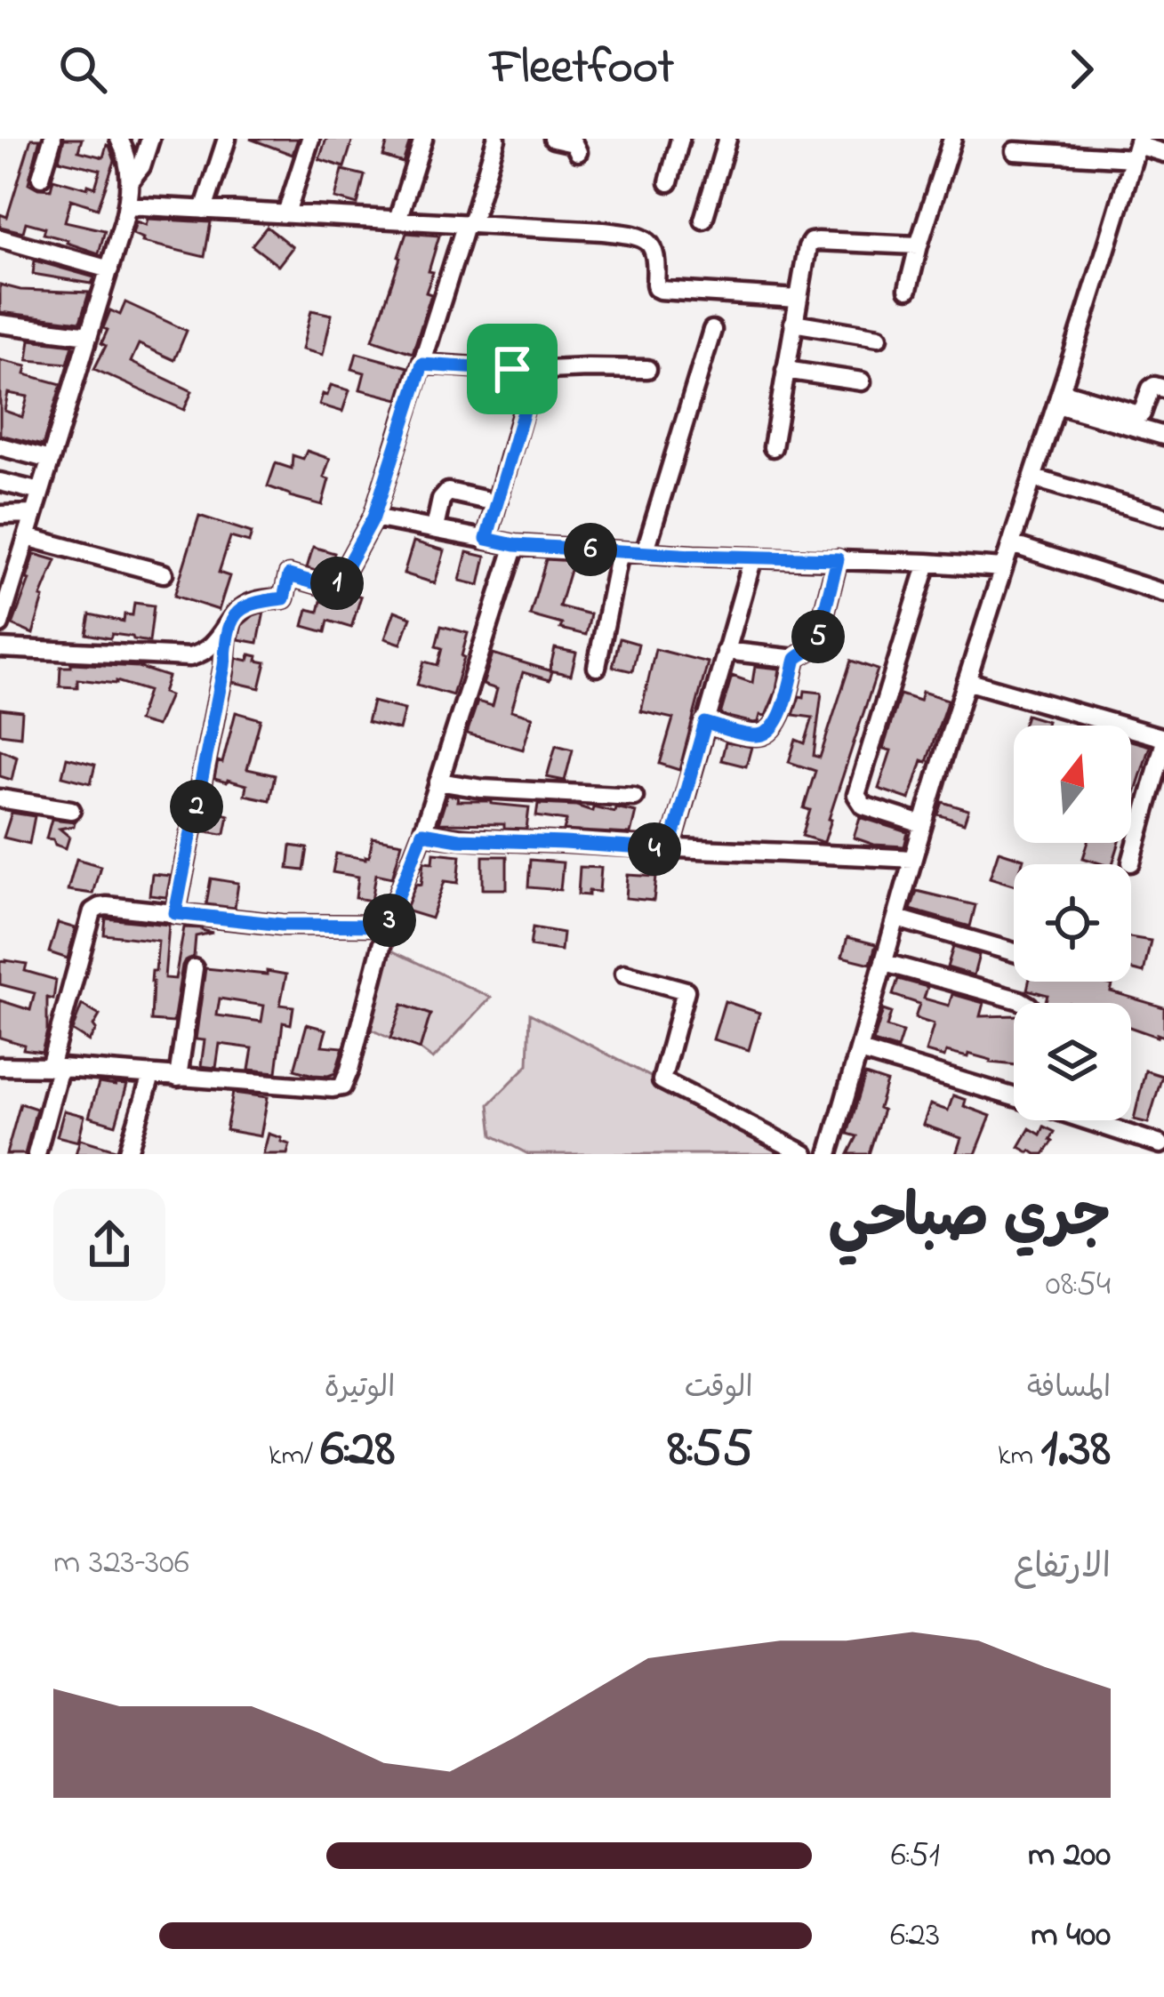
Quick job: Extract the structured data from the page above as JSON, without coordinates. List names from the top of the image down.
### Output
{
  "north": "top",
  "page": {
    "header": "Fleetfoot",
    "pins": [
      "6",
      "1",
      "5",
      "2",
      "4",
      "3"
    ],
    "heading": ["جري صباحي", "08:54"],
    "stats": [
      ["المسافة", "1.38 km"],
      ["الوقت", "8:55"],
      ["الوتيرة", "6:28 /km"]
    ],
    "chart": ["الارتفاع", "306–323 m"],
    "list": [
      {
        "name": "200 m",
        "note": "6:51"
      },
      {
        "name": "400 m",
        "note": "6:23"
      }
    ]
  }
}
